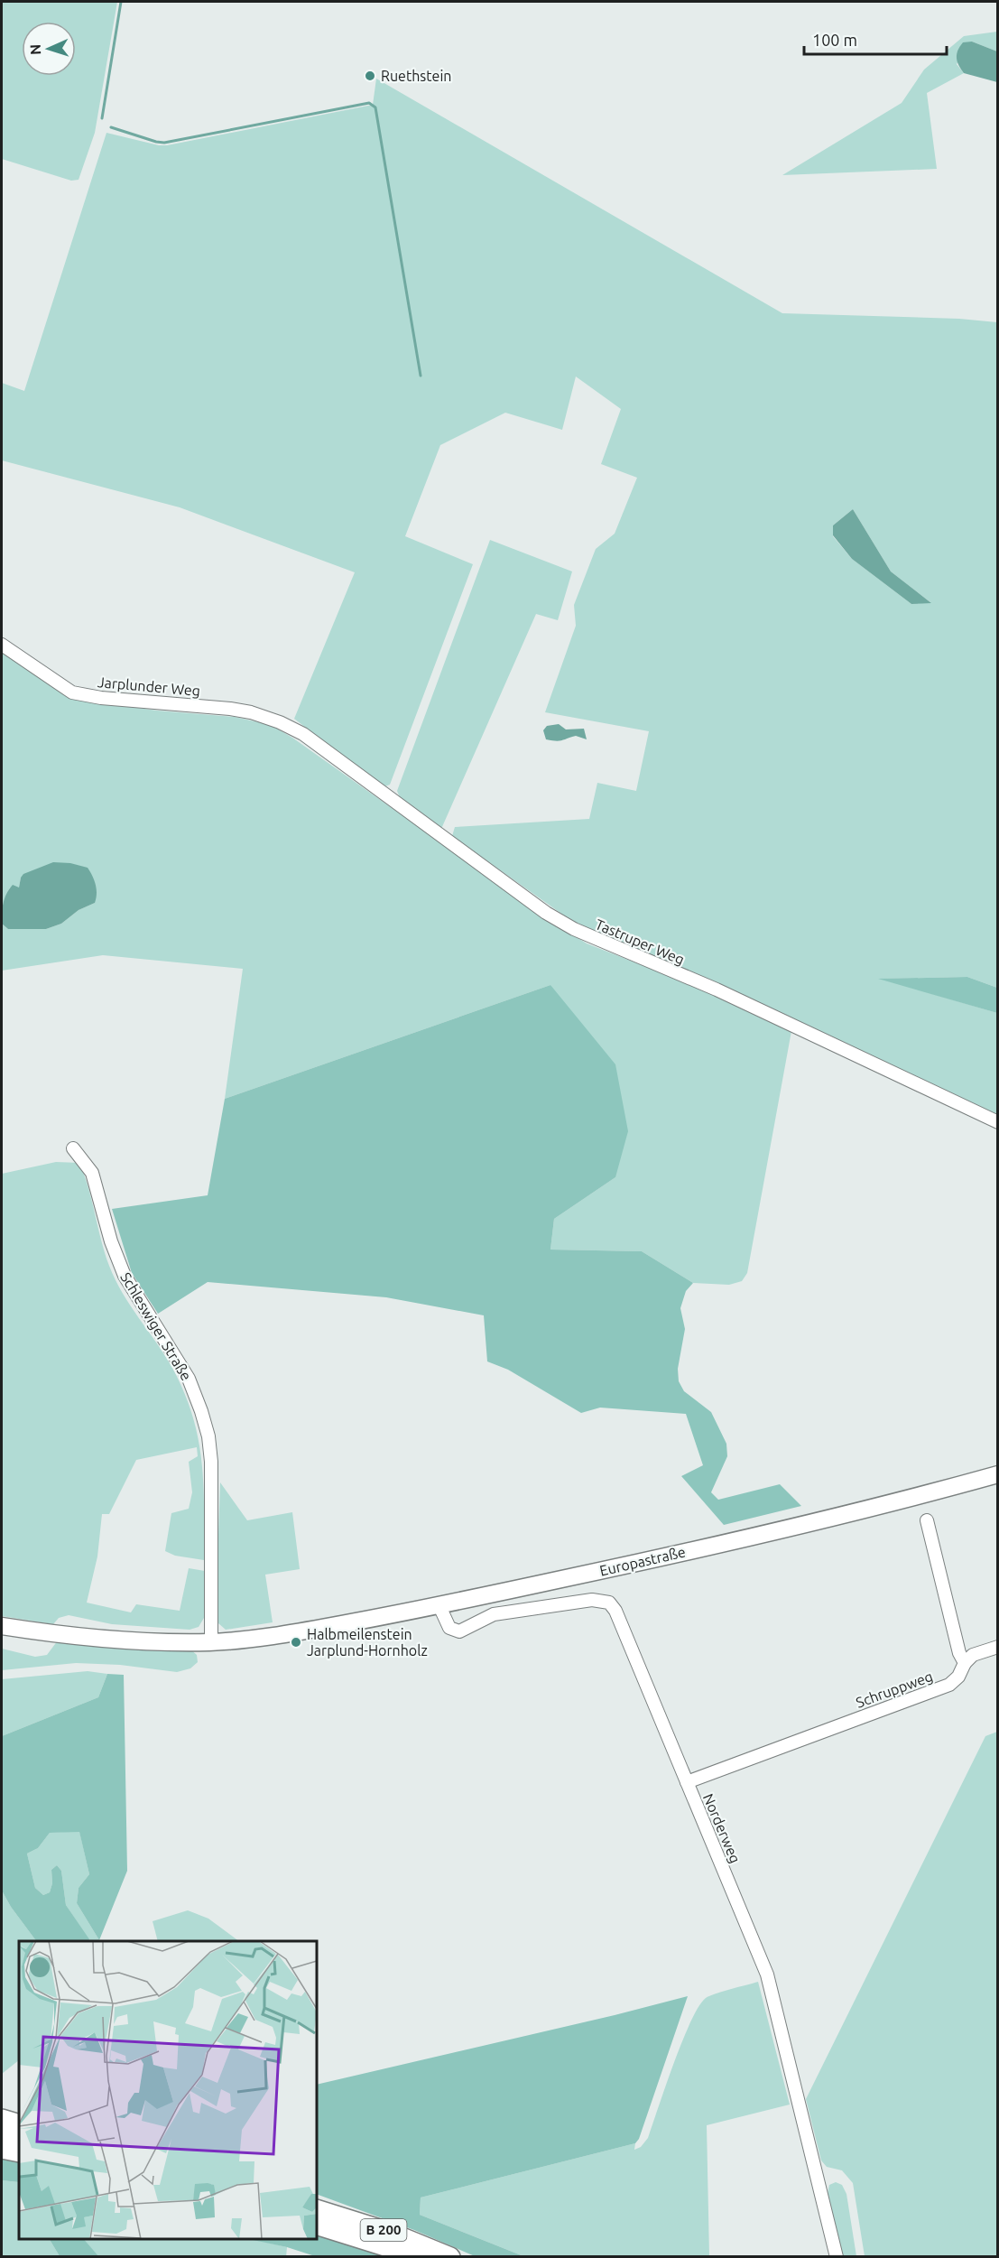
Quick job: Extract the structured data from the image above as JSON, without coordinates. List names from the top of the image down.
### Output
{
  "streets": {
    "highway": ["B 200"],
    "main road": ["Europastraße"],
    "street": [
      "Jarplunder Weg",
      "Tastruper Weg",
      "Schleswiger Straße",
      "Schruppweg",
      "Norderweg"
    ]
  },
  "crossings": [
    ["Jarplunder Weg", "Tastruper Weg"],
    ["Schleswiger Straße", "Europastraße"],
    ["Europastraße", "Norderweg"],
    ["Schruppweg", "Norderweg"]
  ],
  "places": ["Ruethstein", "Halbmeilenstein Jarplund-Hornholz"],
  "scale_bar": "100 m",
  "north": "left"
}
